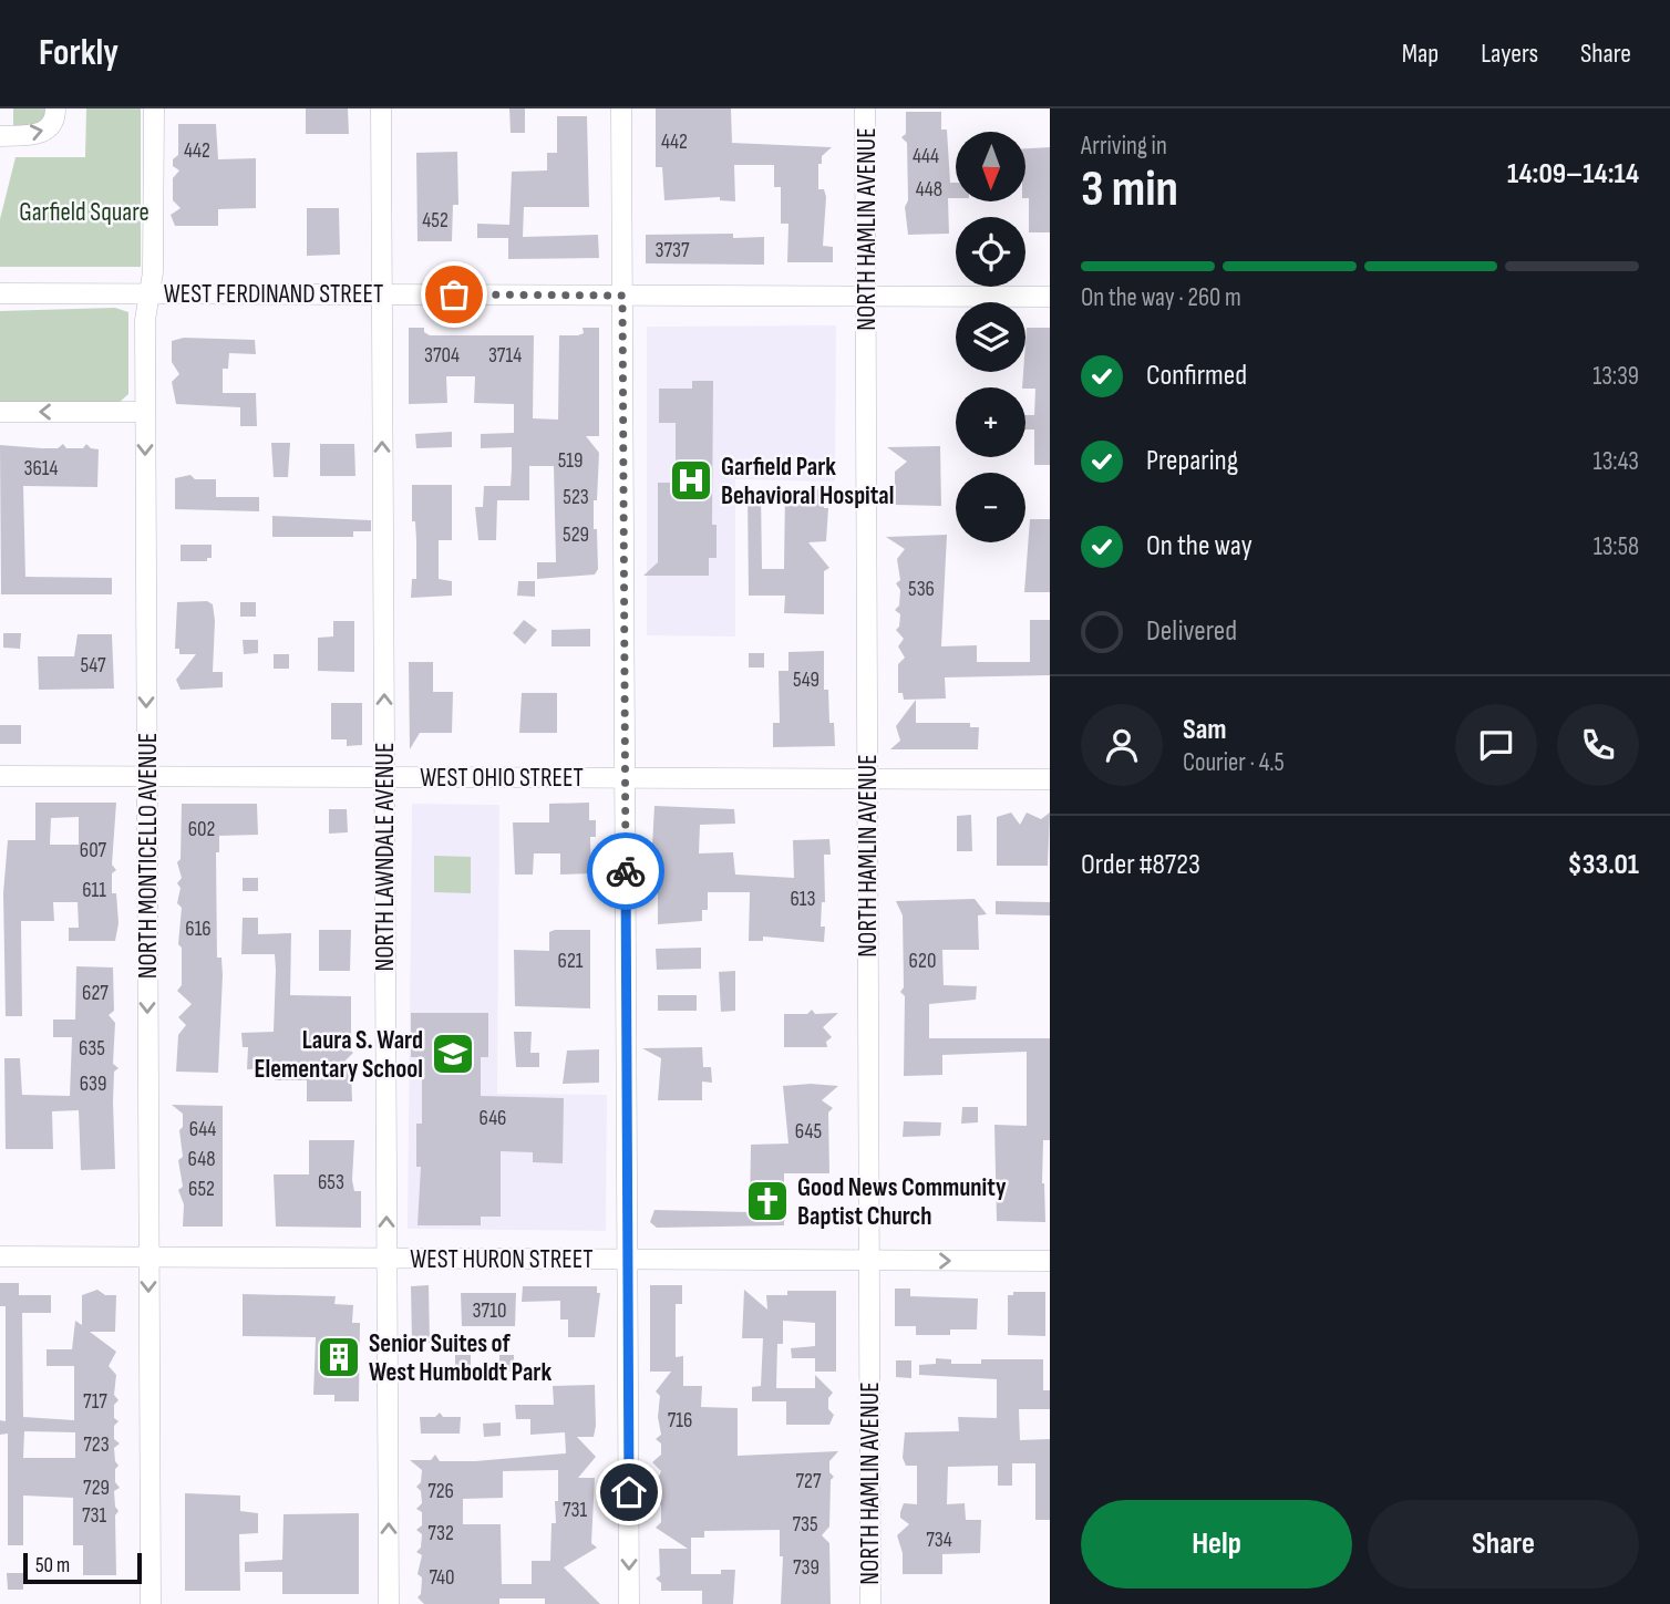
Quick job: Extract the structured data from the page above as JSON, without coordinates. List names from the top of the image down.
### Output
{
  "streets": {
    "street": [
      "NORTH HAMLIN AVENUE",
      "WEST FERDINAND STREET",
      "WEST OHIO STREET",
      "NORTH MONTICELLO AVENUE",
      "NORTH LAWNDALE AVENUE",
      "WEST HURON STREET"
    ]
  },
  "crossings": [
    ["NORTH HAMLIN AVENUE", "WEST FERDINAND STREET"],
    ["NORTH HAMLIN AVENUE", "WEST OHIO STREET"],
    ["NORTH HAMLIN AVENUE", "WEST HURON STREET"],
    ["WEST FERDINAND STREET", "NORTH MONTICELLO AVENUE"],
    ["WEST FERDINAND STREET", "NORTH LAWNDALE AVENUE"],
    ["WEST OHIO STREET", "NORTH MONTICELLO AVENUE"],
    ["WEST OHIO STREET", "NORTH LAWNDALE AVENUE"],
    ["NORTH MONTICELLO AVENUE", "WEST HURON STREET"],
    ["NORTH LAWNDALE AVENUE", "WEST HURON STREET"]
  ],
  "one_way": ["NORTH MONTICELLO AVENUE", "NORTH LAWNDALE AVENUE"],
  "parks": ["Garfield Square"],
  "places": {
    "hospital": ["Garfield Park Behavioral Hospital"],
    "school or university": ["Laura S. Ward Elementary School"],
    "church": ["Good News Community Baptist Church"],
    "building": ["Senior Suites of West Humboldt Park"]
  },
  "house_numbers": [
    "442",
    "442",
    "444",
    "448",
    "452",
    "3737",
    "3704",
    "3714",
    "519",
    "3614",
    "523",
    "529",
    "536",
    "547",
    "549",
    "602",
    "607",
    "611",
    "613",
    "616",
    "621",
    "620",
    "627",
    "635",
    "639",
    "646",
    "644",
    "645",
    "648",
    "653",
    "652",
    "3710",
    "717",
    "716",
    "723",
    "727",
    "729",
    "726",
    "731",
    "731",
    "735",
    "732",
    "734",
    "739",
    "740"
  ],
  "scale_bar": "50 m",
  "north": "bottom",
  "page": {
    "header": "Forkly",
    "nav": ["Map", "Layers", "Share"],
    "heading": ["3 min", "Arriving in", "14:09–14:14"],
    "panel": [
      "Sam",
      "Courier · 4.5",
      "Order #8723",
      "$33.01"
    ],
    "map_buttons": ["+", "−"],
    "bar": "On the way · 260 m",
    "list": [
      ["Confirmed", "13:39"],
      ["Preparing", "13:43"],
      ["On the way", "13:58"],
      "Delivered"
    ],
    "buttons": ["Help", "Share"],
    "scale": "50 m"
  }
}
